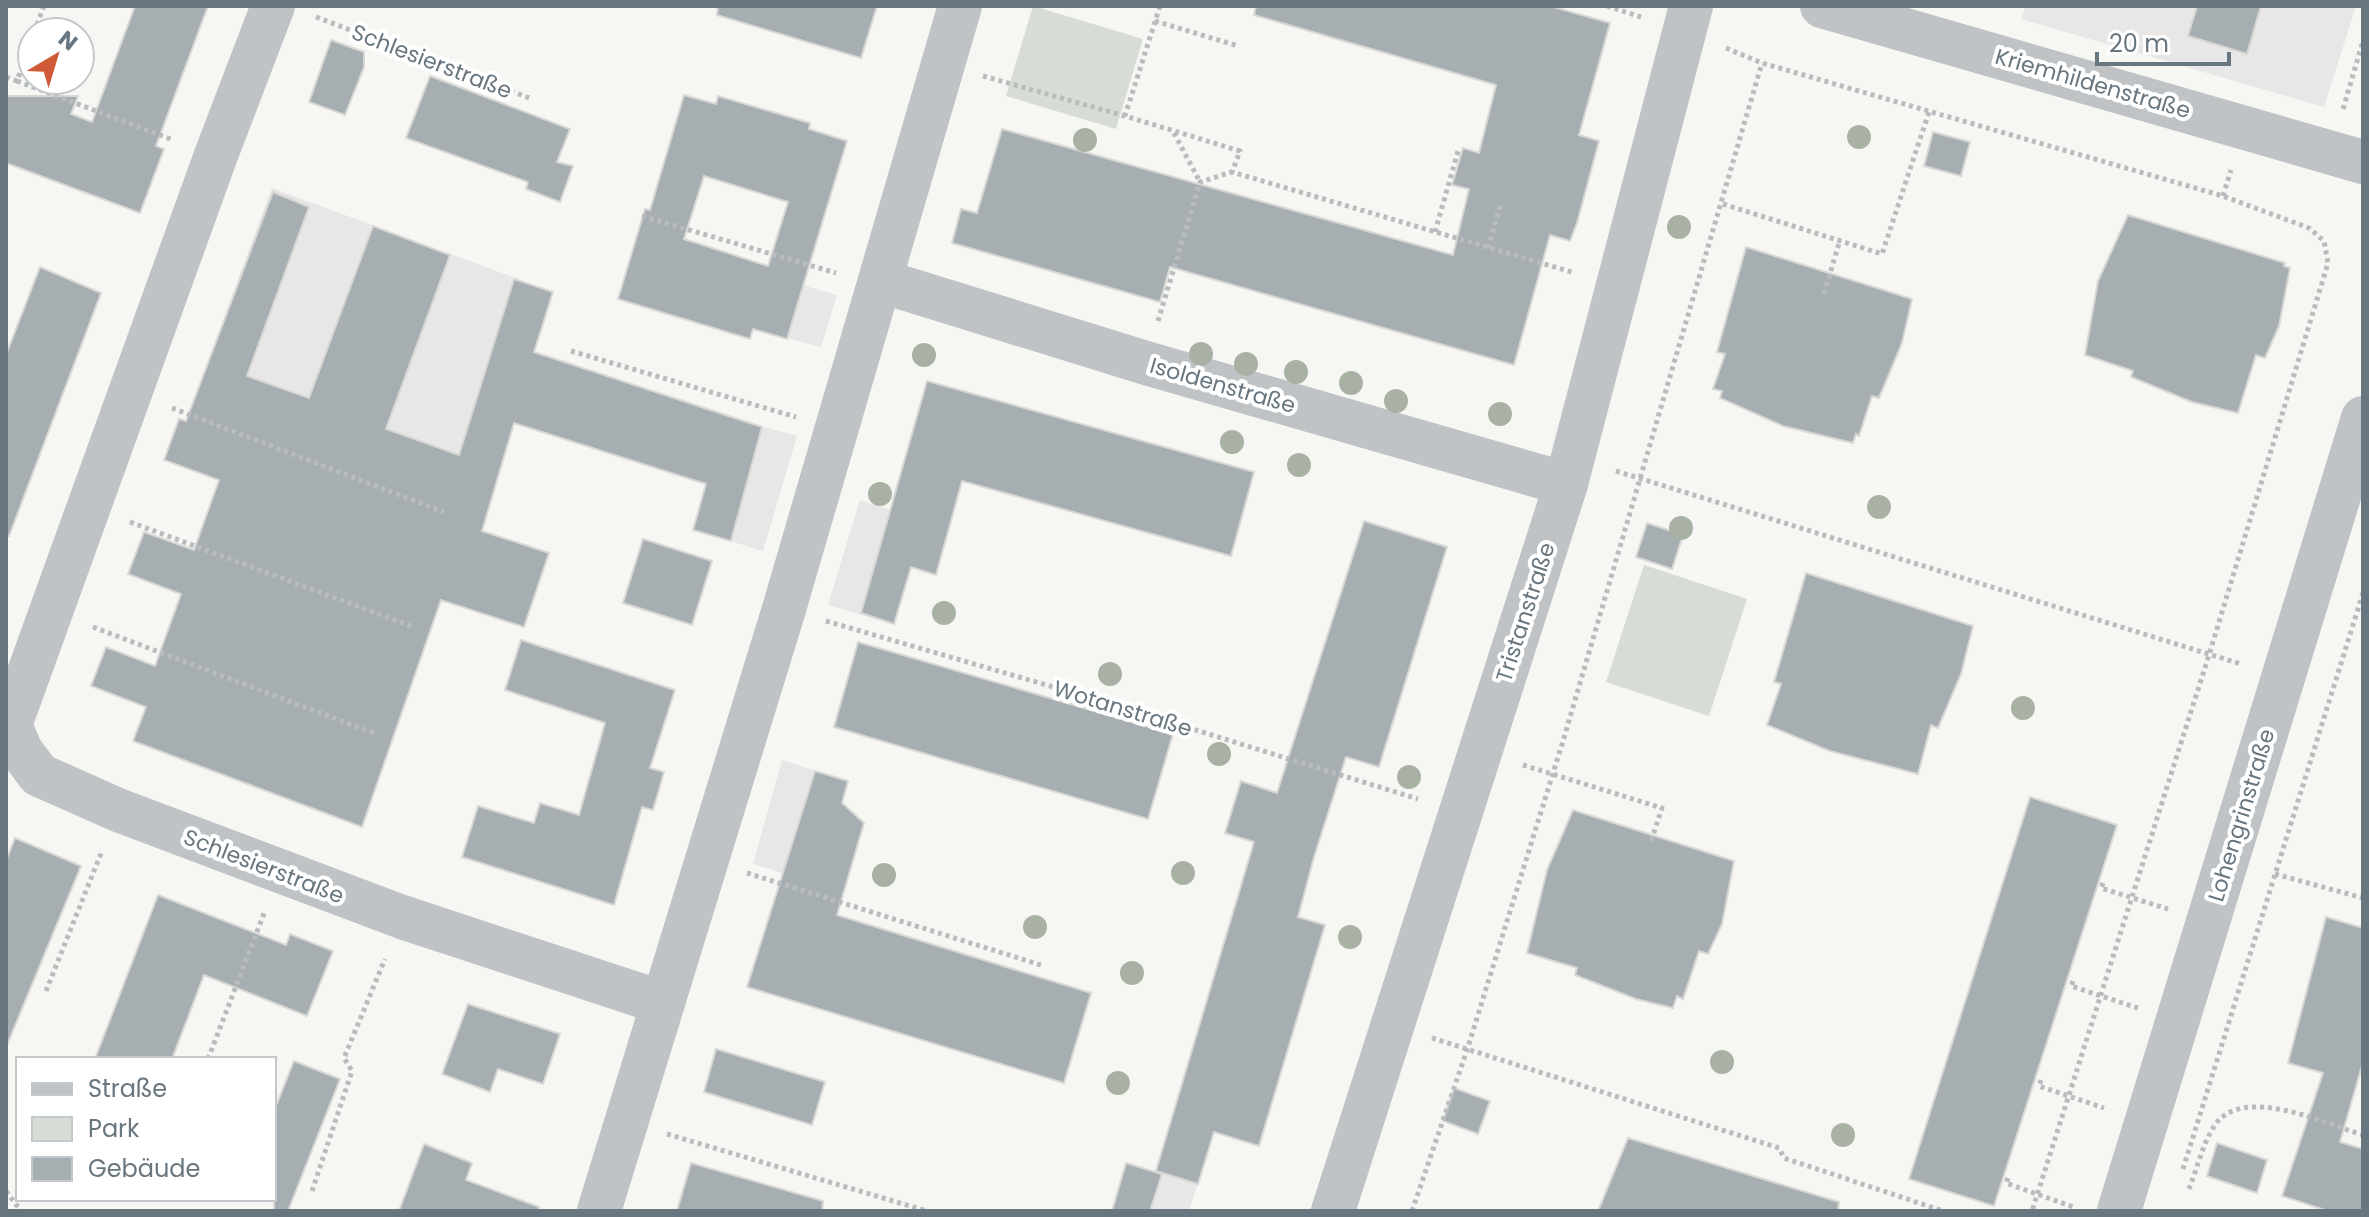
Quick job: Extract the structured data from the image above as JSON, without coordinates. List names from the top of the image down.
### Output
{
  "streets": {
    "street": [
      "Schlesierstraße",
      "Kriemhildenstraße",
      "Isoldenstraße",
      "Tristanstraße",
      "Lohengrinstraße"
    ],
    "path": ["Wotanstraße"]
  },
  "crossings": [
    ["Isoldenstraße", "Tristanstraße"],
    ["Tristanstraße", "Wotanstraße"]
  ],
  "legend": ["Straße", "Park", "Gebäude"],
  "scale_bar": "20 m",
  "north": "top right"
}
